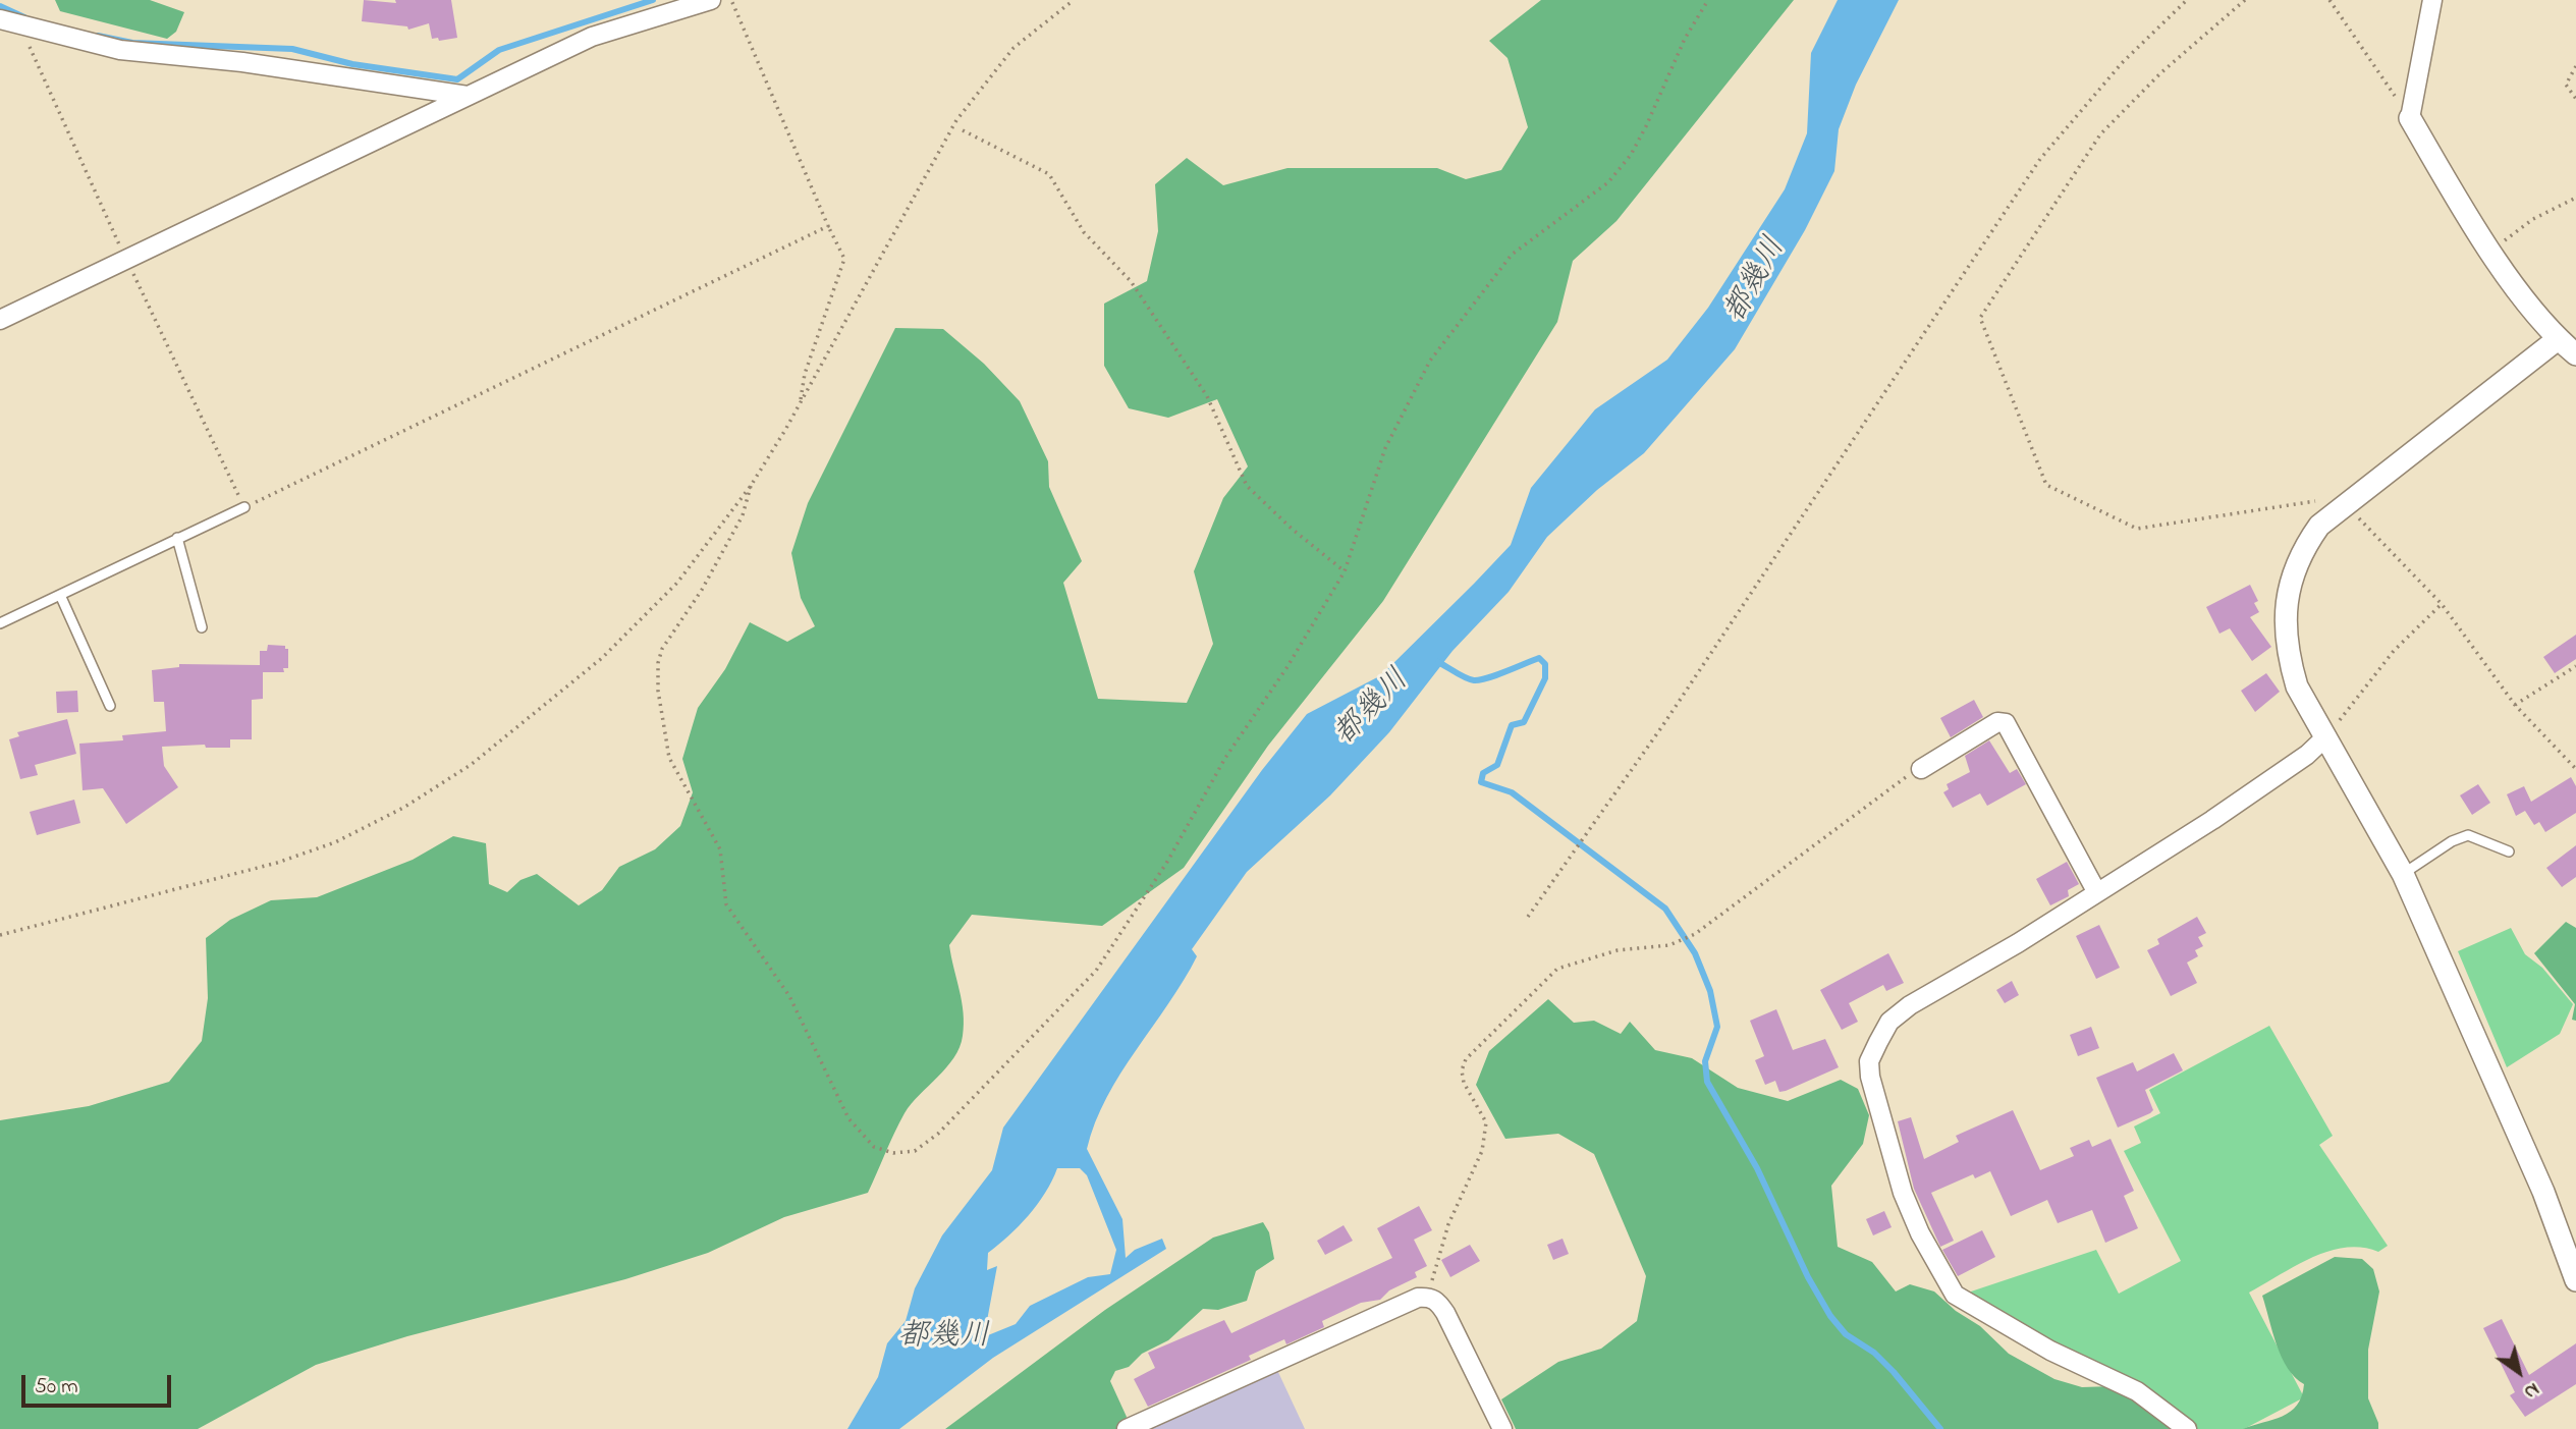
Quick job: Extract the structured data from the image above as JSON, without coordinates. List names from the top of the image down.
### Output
{
  "water": ["都幾川"],
  "scale_bar": "50 m",
  "north": "bottom right"
}
